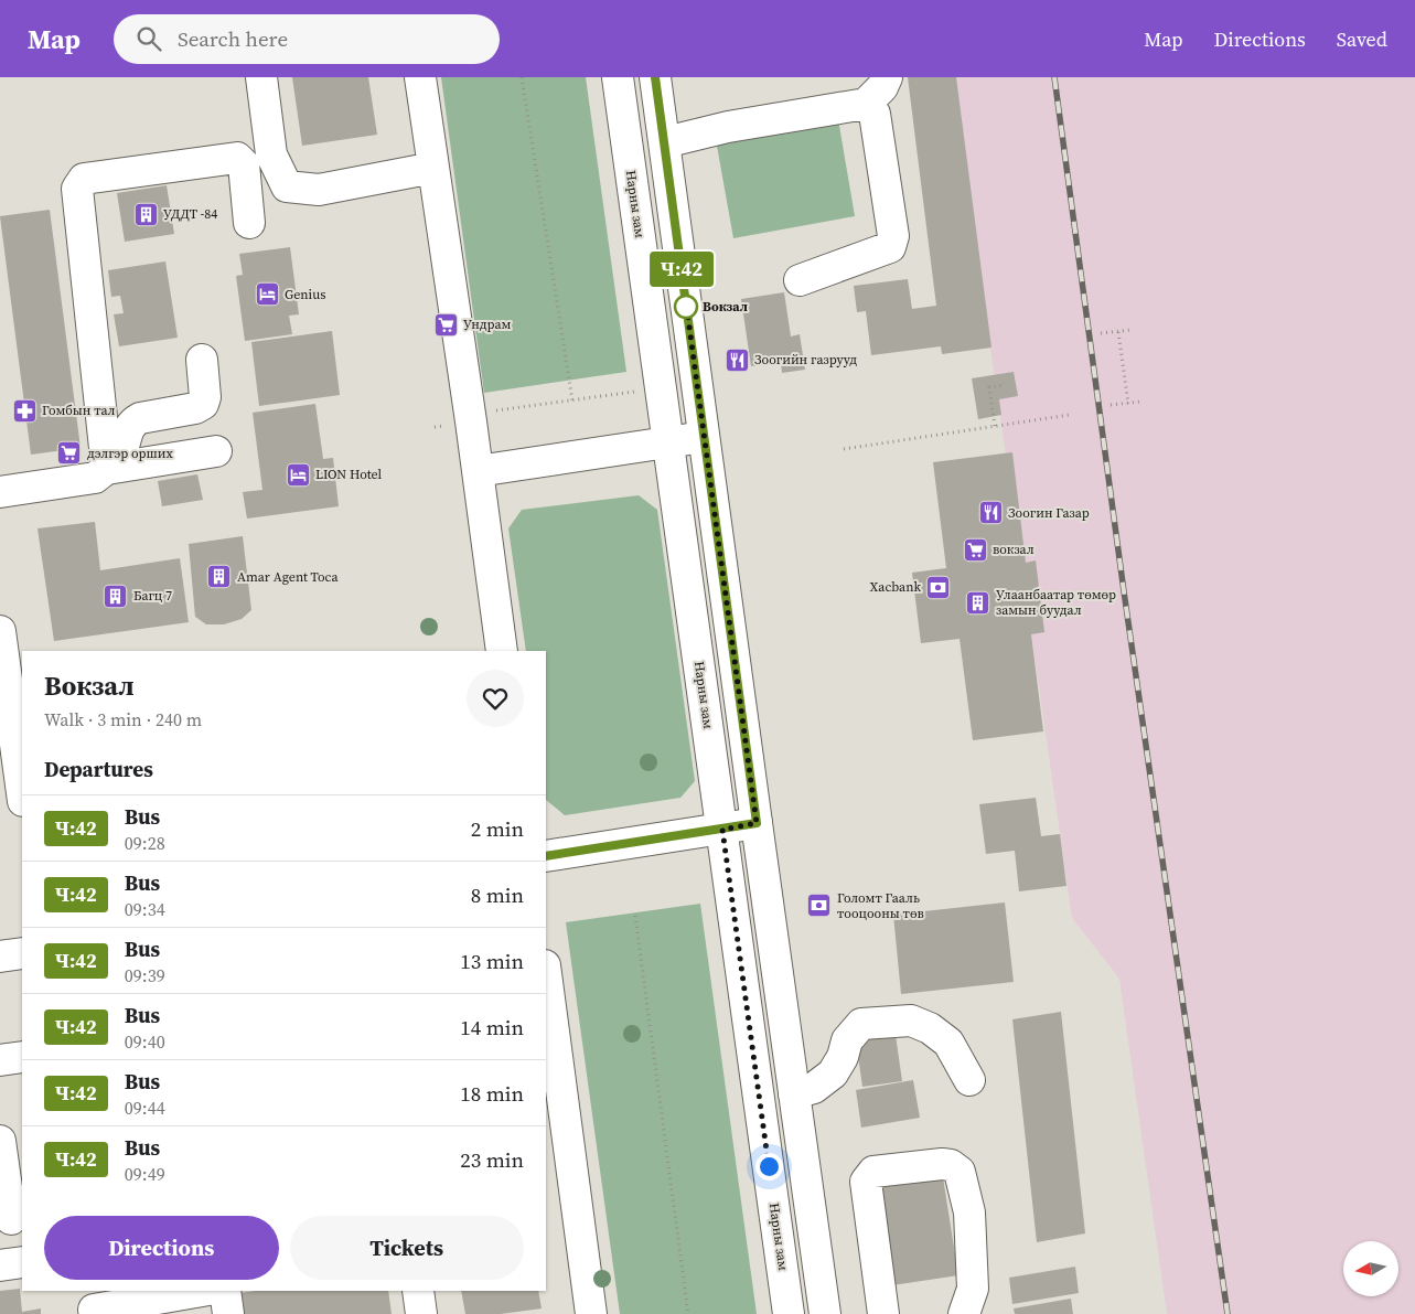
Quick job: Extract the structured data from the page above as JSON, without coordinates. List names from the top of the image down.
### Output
{
  "streets": {
    "main road": ["Нарны зам"]
  },
  "places": {
    "building": [
      "УДДТ -84",
      "Amar Agent Toca",
      "Багц 7",
      "Улаанбаатар төмөр замын буудал"
    ],
    "hotel": ["Genius", "LION Hotel"],
    "other": ["Вокзал"],
    "supermarket": ["Ундрам", "дэлгэр орших", "вокзал"],
    "restaurant": ["Зоогийн газрууд", "Зоогин Газар"],
    "pharmacy": ["Гомбын тал"],
    "bank": ["Xacbank", "Голомт Гааль тооцооны төв"]
  },
  "lines": ["bus line Ч:42"],
  "north": "left",
  "page": {
    "header": "Map",
    "search": "Search here",
    "nav": ["Map", "Directions", "Saved"],
    "on_map": "Ч:42",
    "heading": [
      ["Вокзал", "Walk · 3 min · 240 m"],
      "Departures"
    ],
    "list": [
      {
        "mark": "Ч:42",
        "name": "Bus",
        "note": "09:28",
        "value": "2 min"
      },
      {
        "mark": "Ч:42",
        "name": "Bus",
        "note": "09:34",
        "value": "8 min"
      },
      {
        "mark": "Ч:42",
        "name": "Bus",
        "note": "09:39",
        "value": "13 min"
      },
      {
        "mark": "Ч:42",
        "name": "Bus",
        "note": "09:40",
        "value": "14 min"
      },
      {
        "mark": "Ч:42",
        "name": "Bus",
        "note": "09:44",
        "value": "18 min"
      },
      {
        "mark": "Ч:42",
        "name": "Bus",
        "note": "09:49",
        "value": "23 min"
      }
    ],
    "buttons": ["Directions", "Tickets"]
  }
}
